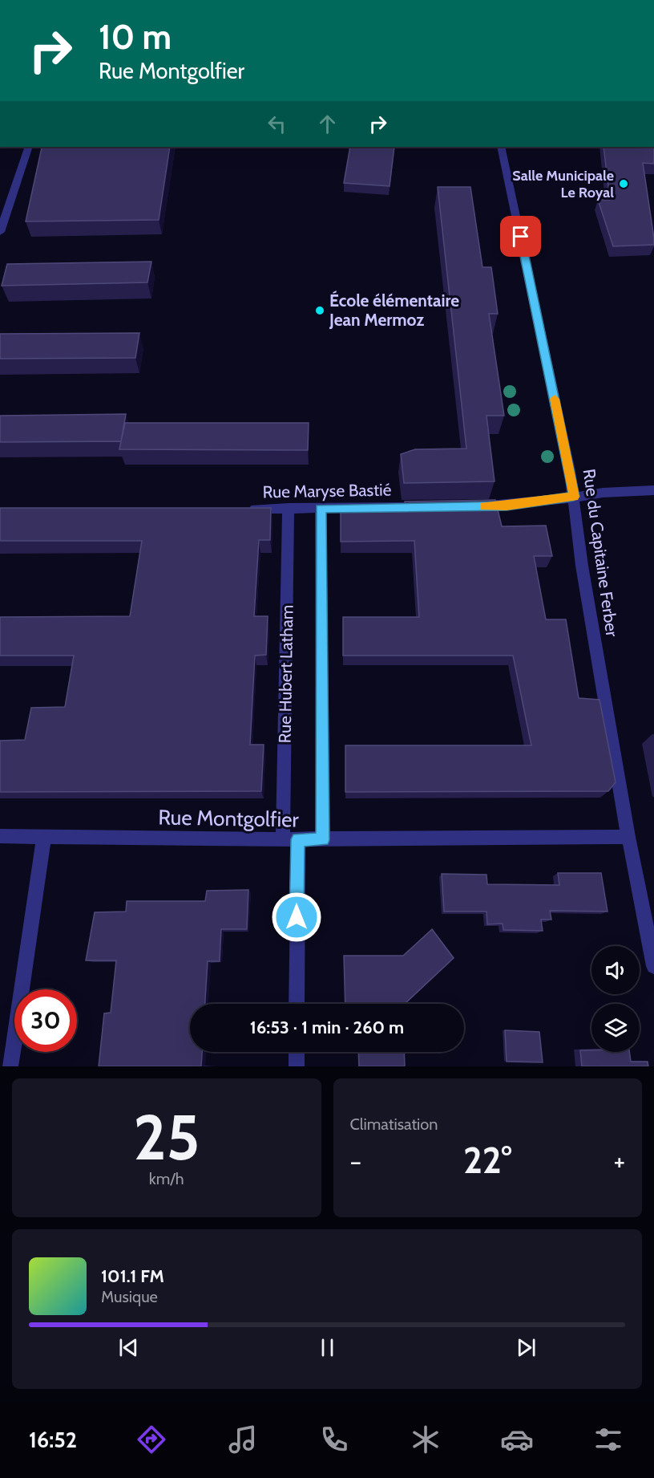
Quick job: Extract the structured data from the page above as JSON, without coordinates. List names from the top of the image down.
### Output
{
  "streets": {
    "street": [
      "Rue Maryse Bastié",
      "Rue du Capitaine Ferber",
      "Rue Hubert Latham",
      "Rue Montgolfier"
    ]
  },
  "crossings": [
    ["Rue Maryse Bastié", "Rue Hubert Latham"],
    ["Rue du Capitaine Ferber", "Rue Montgolfier"],
    ["Rue Hubert Latham", "Rue Montgolfier"]
  ],
  "places": ["Salle Municipale Le Royal", "École élémentaire Jean Mermoz"],
  "page": {
    "turn": ["10 m", "Rue Montgolfier"],
    "limit": "30",
    "trip": "16:53 · 1 min · 260 m",
    "tile": [
      ["25", "km/h"],
      "Climatisation"
    ],
    "heat": ["−", "22°", "+"],
    "song": ["101.1 FM", "Musique"],
    "tabs": "16:52"
  }
}
